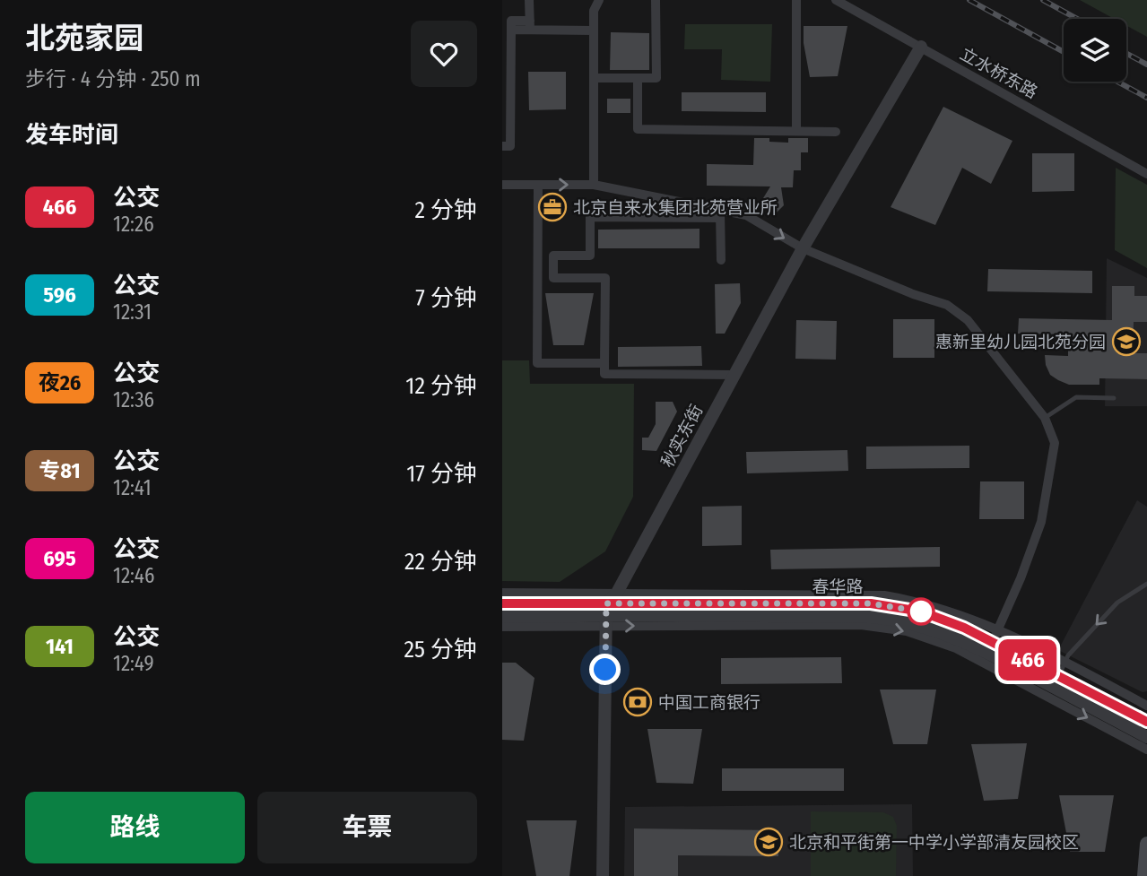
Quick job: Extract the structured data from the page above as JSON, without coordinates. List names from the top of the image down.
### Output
{
  "streets": {
    "street": ["立水桥东路", "秋实东街", "春华路"]
  },
  "crossings": [
    ["立水桥东路", "秋实东街"],
    ["秋实东街", "春华路"]
  ],
  "places": {
    "office": ["北京自来水集团北苑营业所"],
    "school or university": ["惠新里幼儿园北苑分园", "北京和平街第一中学小学部清友园校区"],
    "bank": ["中国工商银行"]
  },
  "lines": ["bus line 466"],
  "page": {
    "heading": [
      ["北苑家园", "步行 · 4 分钟 · 250 m"],
      "发车时间"
    ],
    "on_map": "466",
    "list": [
      {
        "mark": "466",
        "name": "公交",
        "note": "12:26",
        "value": "2 分钟"
      },
      {
        "mark": "596",
        "name": "公交",
        "note": "12:31",
        "value": "7 分钟"
      },
      {
        "mark": "夜26",
        "name": "公交",
        "note": "12:36",
        "value": "12 分钟"
      },
      {
        "mark": "专81",
        "name": "公交",
        "note": "12:41",
        "value": "17 分钟"
      },
      {
        "mark": "695",
        "name": "公交",
        "note": "12:46",
        "value": "22 分钟"
      },
      {
        "mark": "141",
        "name": "公交",
        "note": "12:49",
        "value": "25 分钟"
      }
    ],
    "buttons": ["路线", "车票"]
  }
}
